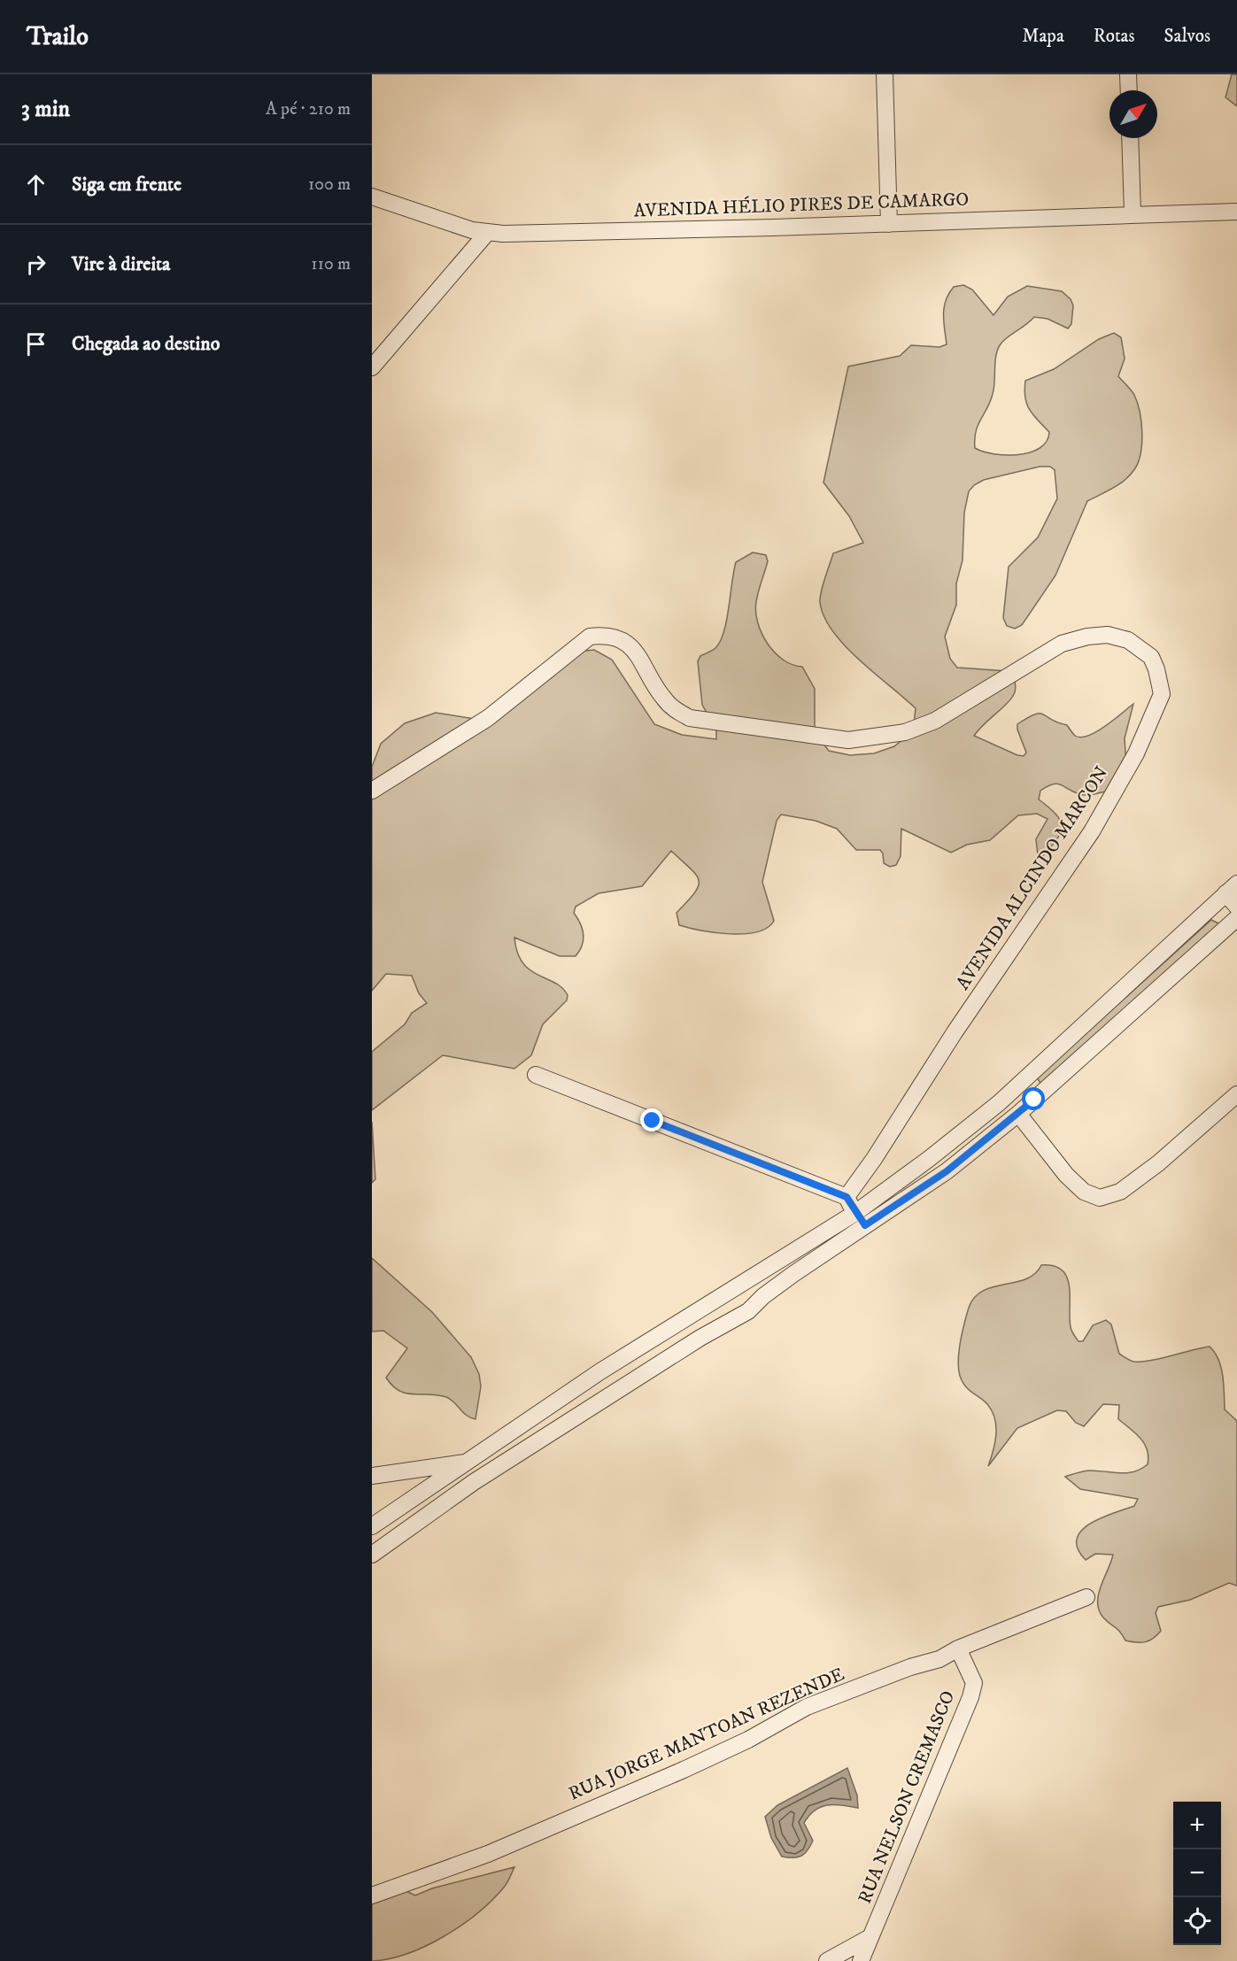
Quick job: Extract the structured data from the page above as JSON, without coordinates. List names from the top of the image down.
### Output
{
  "streets": {
    "street": [
      "AVENIDA HÉLIO PIRES DE CAMARGO",
      "AVENIDA ALCINDO MARCON",
      "RUA JORGE MANTOAN REZENDE",
      "RUA NELSON CREMASCO"
    ]
  },
  "crossings": [
    ["RUA JORGE MANTOAN REZENDE", "RUA NELSON CREMASCO"]
  ],
  "north": "top right",
  "page": {
    "header": "Trailo",
    "nav": ["Mapa", "Rotas", "Salvos"],
    "heading": ["3 min", "A pé · 210 m"],
    "list": [
      ["Siga em frente", "100 m"],
      ["Vire à direita", "110 m"],
      "Chegada ao destino"
    ],
    "map_buttons": ["+", "−"]
  }
}
